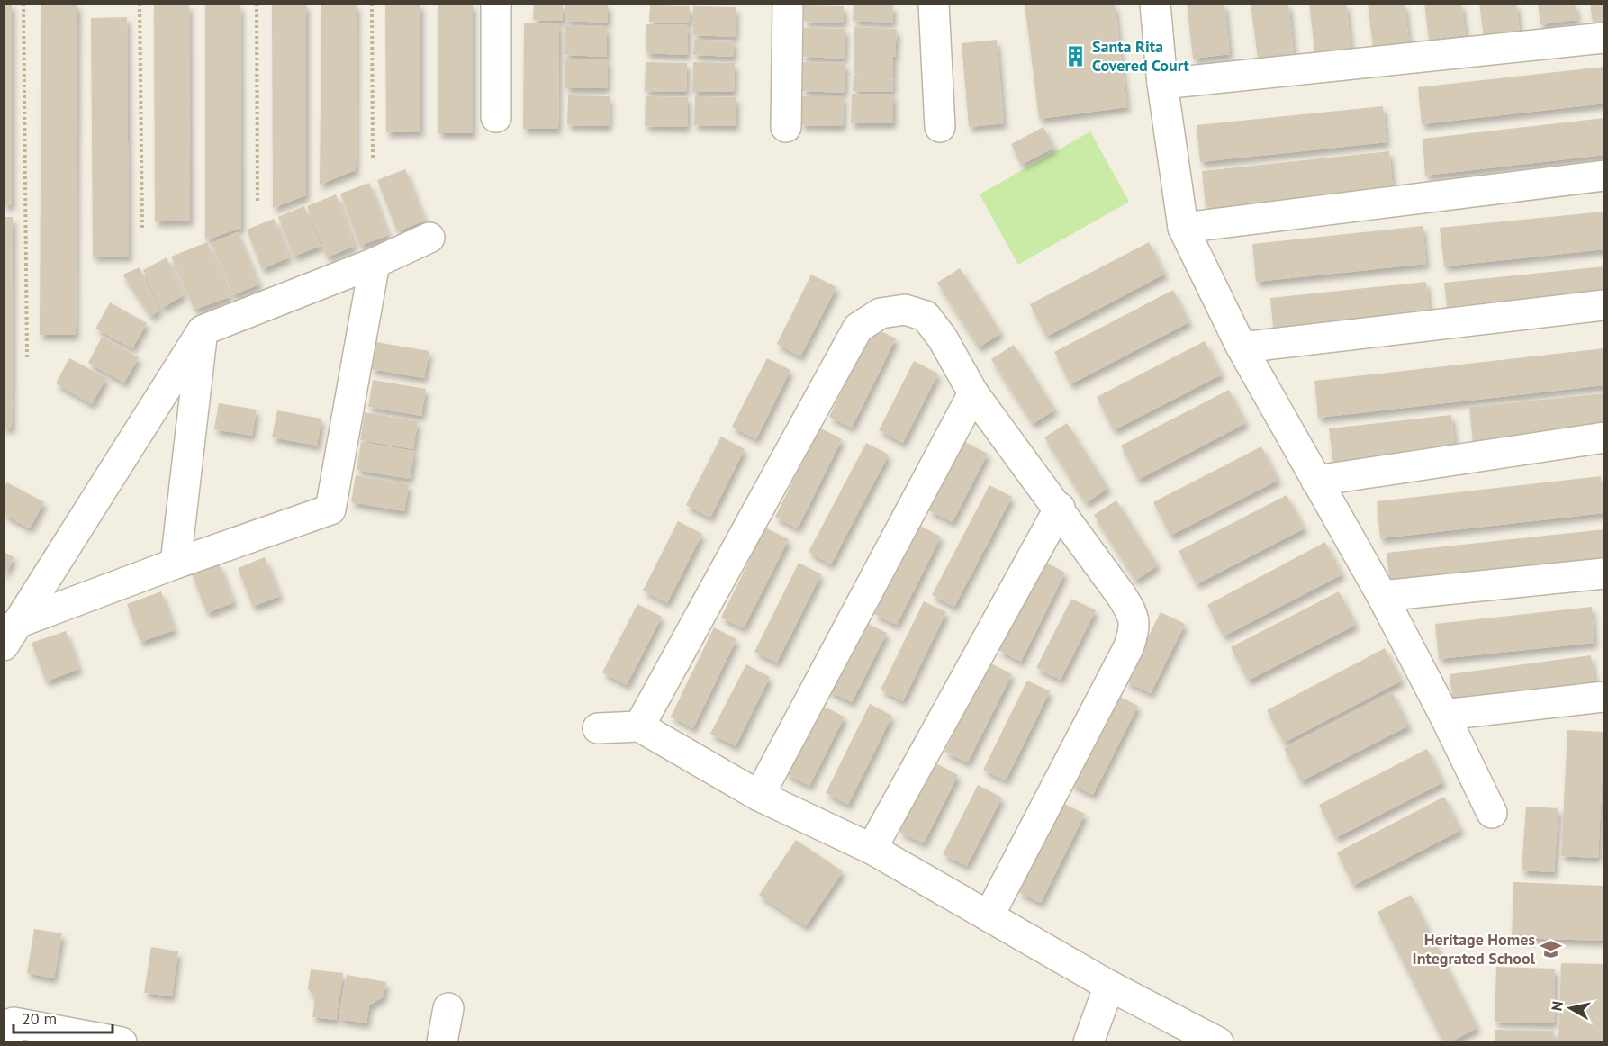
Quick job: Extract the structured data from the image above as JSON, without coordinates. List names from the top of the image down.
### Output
{
  "places": {
    "building": ["Santa Rita Covered Court"],
    "school or university": ["Heritage Homes Integrated School"]
  },
  "scale_bar": "20 m",
  "north": "left"
}
